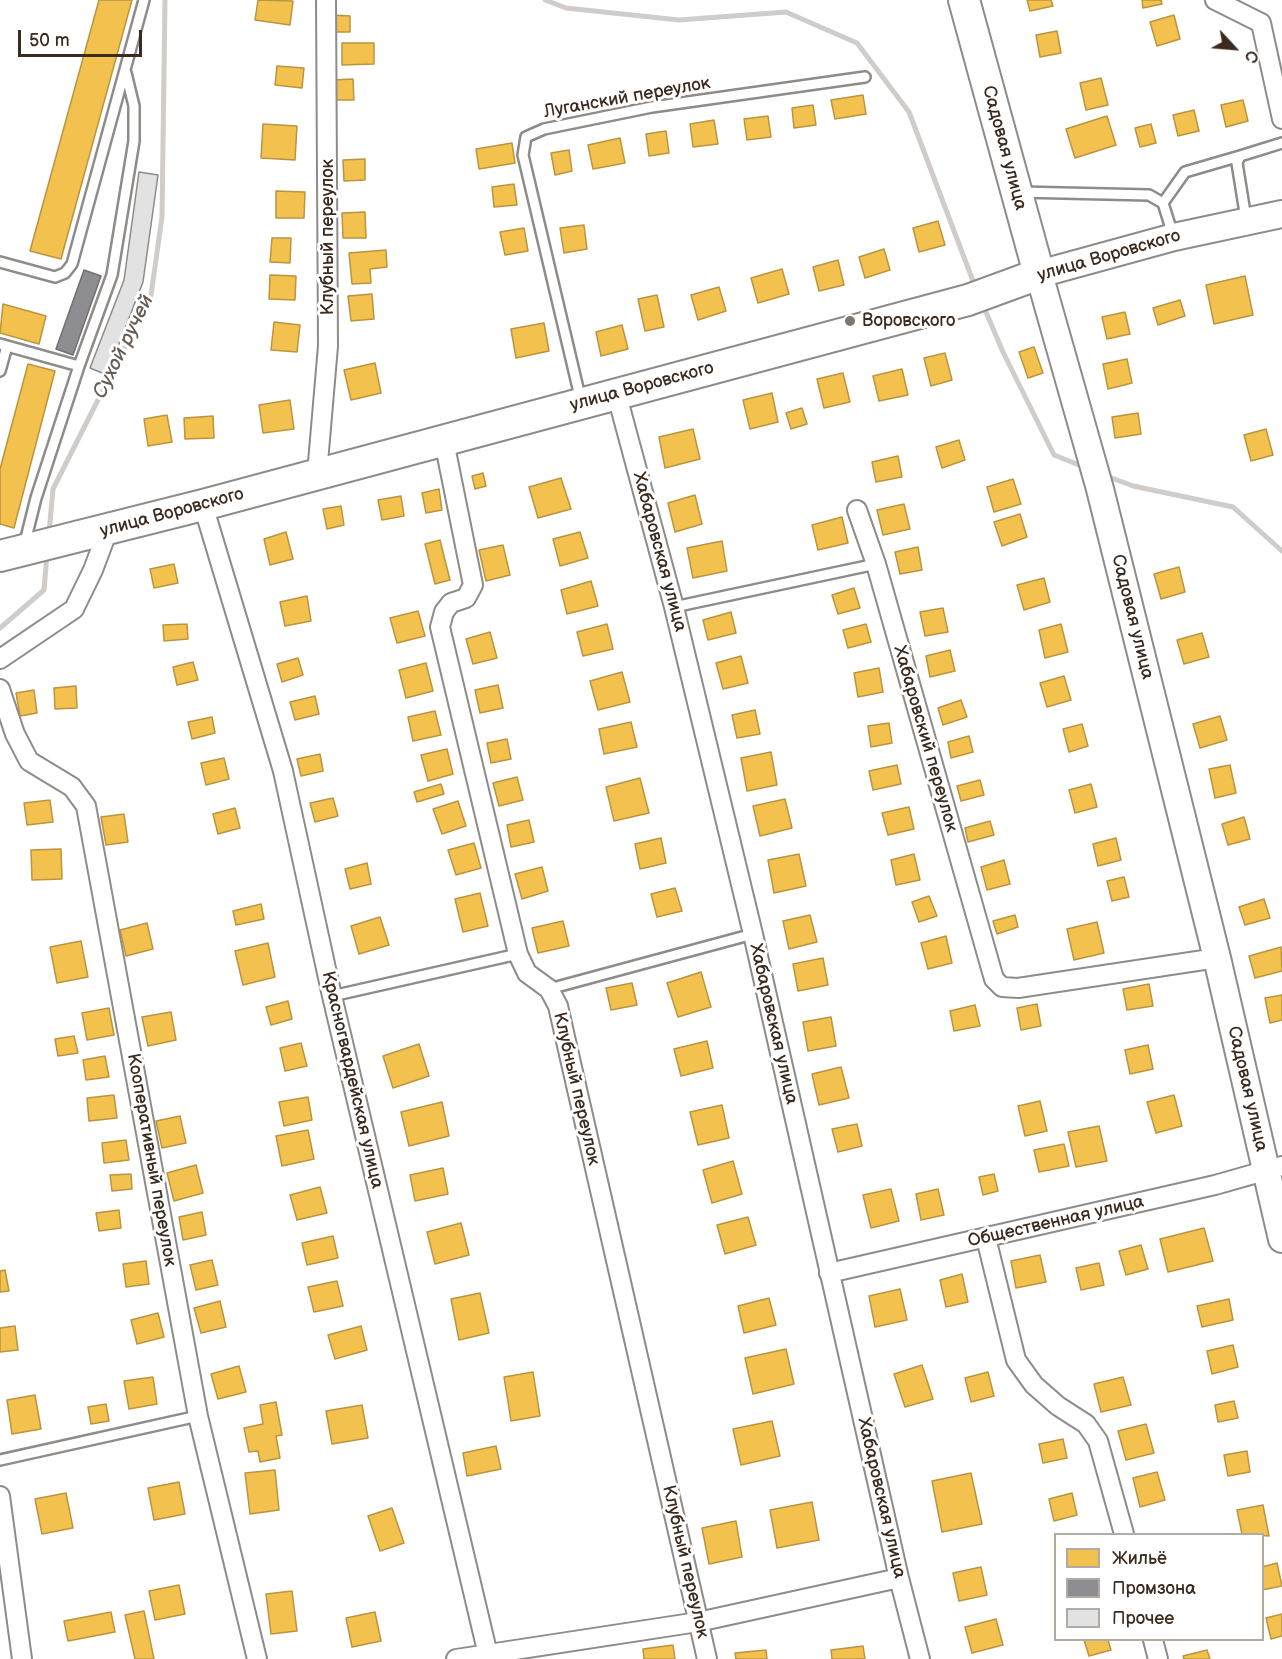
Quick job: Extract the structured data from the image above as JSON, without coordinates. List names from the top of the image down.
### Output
{
  "streets": {
    "main road": ["Садовая улица", "улица Воровского"],
    "street": [
      "Клубный переулок",
      "Хабаровская улица",
      "Хабаровский переулок",
      "Красногвардейская улица",
      "Кооперативный переулок",
      "Общественная улица"
    ],
    "lane": ["Луганский переулок"]
  },
  "crossings": [
    ["Луганский переулок", "улица Воровского"],
    ["Садовая улица", "улица Воровского"],
    ["Садовая улица", "Хабаровский переулок"],
    ["Садовая улица", "Общественная улица"],
    ["Клубный переулок", "улица Воровского"],
    ["улица Воровского", "Хабаровская улица"],
    ["улица Воровского", "Красногвардейская улица"],
    ["Хабаровская улица", "Общественная улица"]
  ],
  "water": ["Сухой ручей"],
  "places": ["Воровского"],
  "legend": ["Жильё", "Промзона", "Прочее"],
  "scale_bar": "50 m",
  "north": "bottom right"
}
